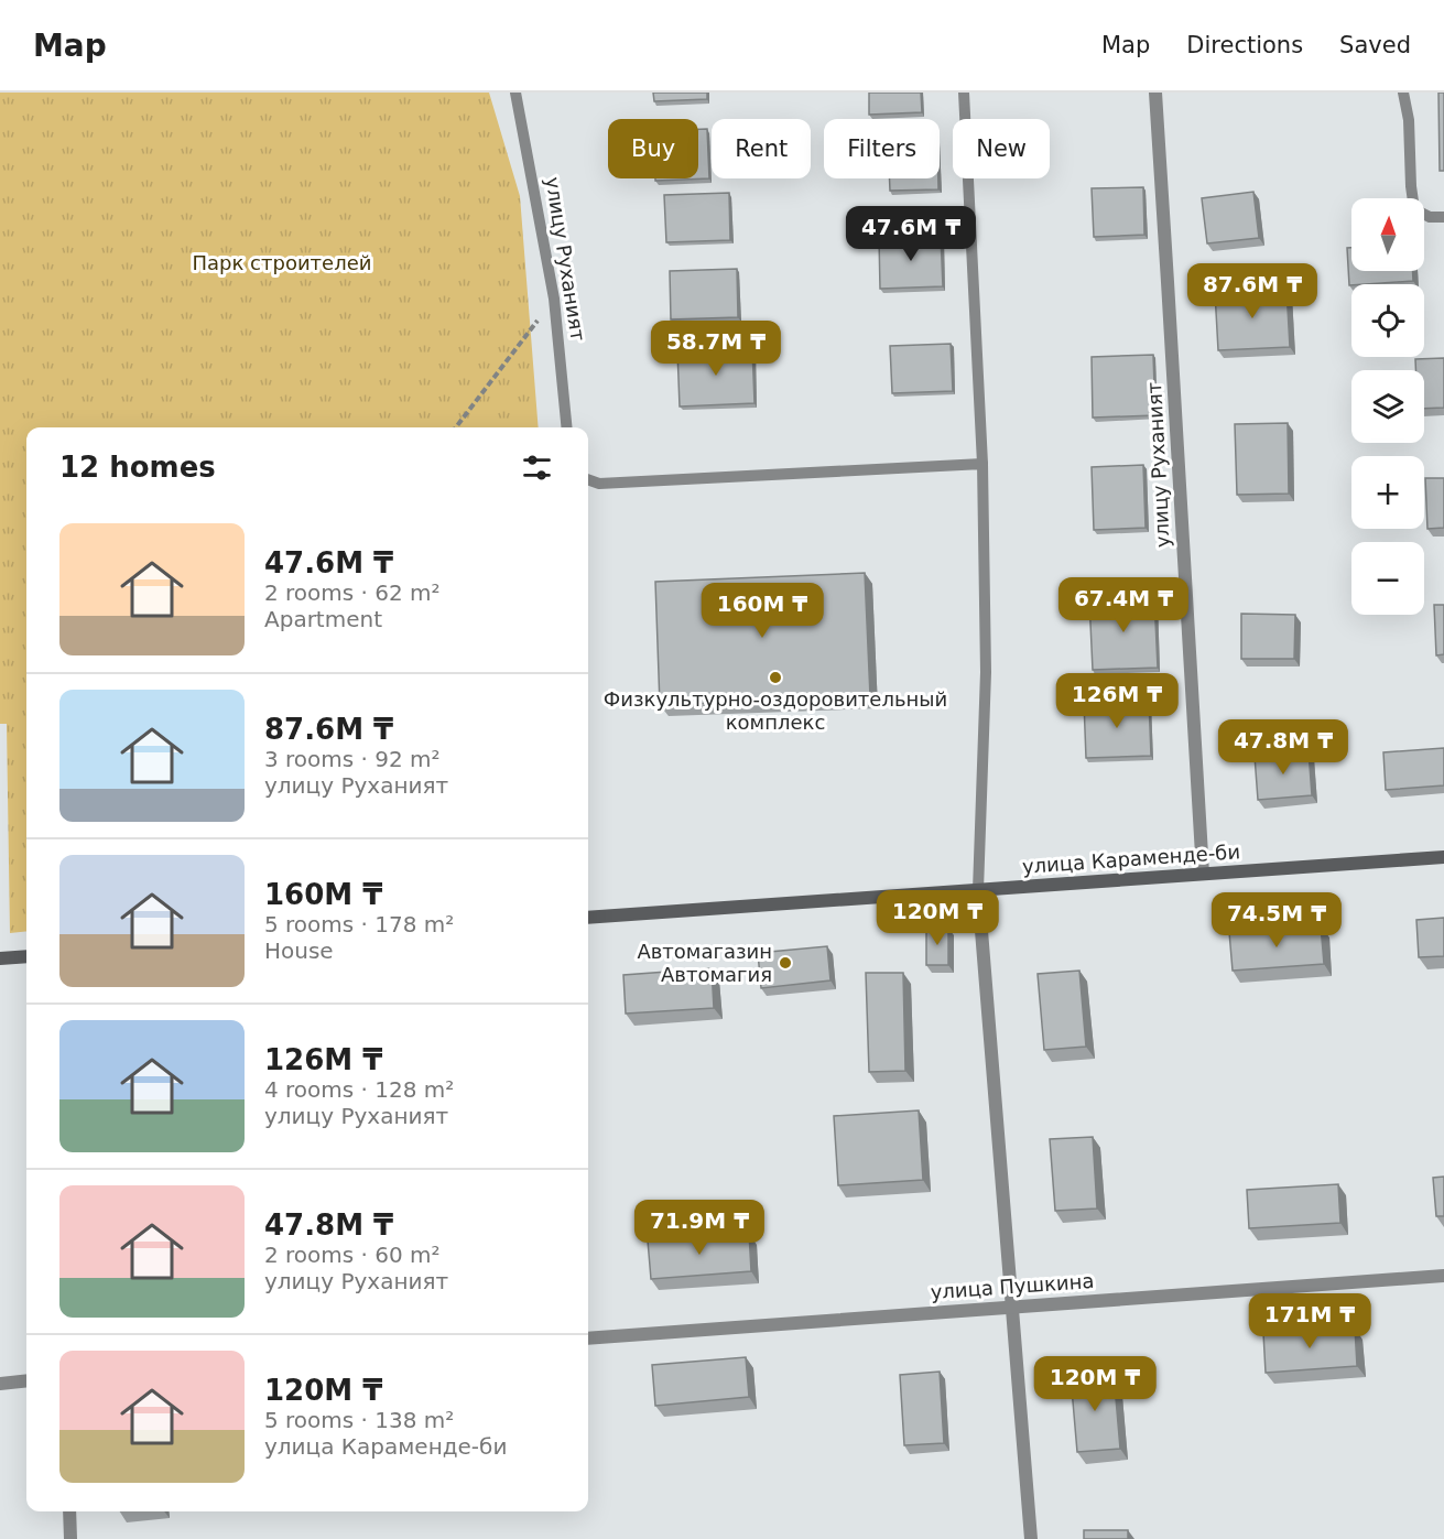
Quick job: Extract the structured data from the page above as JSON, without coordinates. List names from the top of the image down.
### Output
{
  "streets": {
    "street": ["улицу Руханият", "улица Караменде-би", "улица Пушкина"]
  },
  "crossings": [
    ["улицу Руханият", "улица Караменде-би"]
  ],
  "parks": ["Парк строителей"],
  "places": ["Физкультурно-оздоровительный комплекс", "Автомагазин Автомагия"],
  "north": "top",
  "page": {
    "header": "Map",
    "nav": ["Map", "Directions", "Saved"],
    "chip": [
      "Buy",
      "Rent",
      "Filters",
      "New"
    ],
    "map_buttons": ["+", "−"],
    "price": [
      "47.6M ₸",
      "87.6M ₸",
      "58.7M ₸",
      "67.4M ₸",
      "160M ₸",
      "126M ₸",
      "47.8M ₸",
      "120M ₸",
      "74.5M ₸",
      "71.9M ₸",
      "171M ₸",
      "120M ₸"
    ],
    "heading": "12 homes",
    "list": [
      {
        "name": "47.6M ₸",
        "note": "2 rooms · 62 m² · Apartment"
      },
      {
        "name": "87.6M ₸",
        "note": "3 rooms · 92 m² · улицу Руханият"
      },
      {
        "name": "160M ₸",
        "note": "5 rooms · 178 m² · House"
      },
      {
        "name": "126M ₸",
        "note": "4 rooms · 128 m² · улицу Руханият"
      },
      {
        "name": "47.8M ₸",
        "note": "2 rooms · 60 m² · улицу Руханият"
      },
      {
        "name": "120M ₸",
        "note": "5 rooms · 138 m² · улица Караменде-би"
      }
    ]
  }
}
